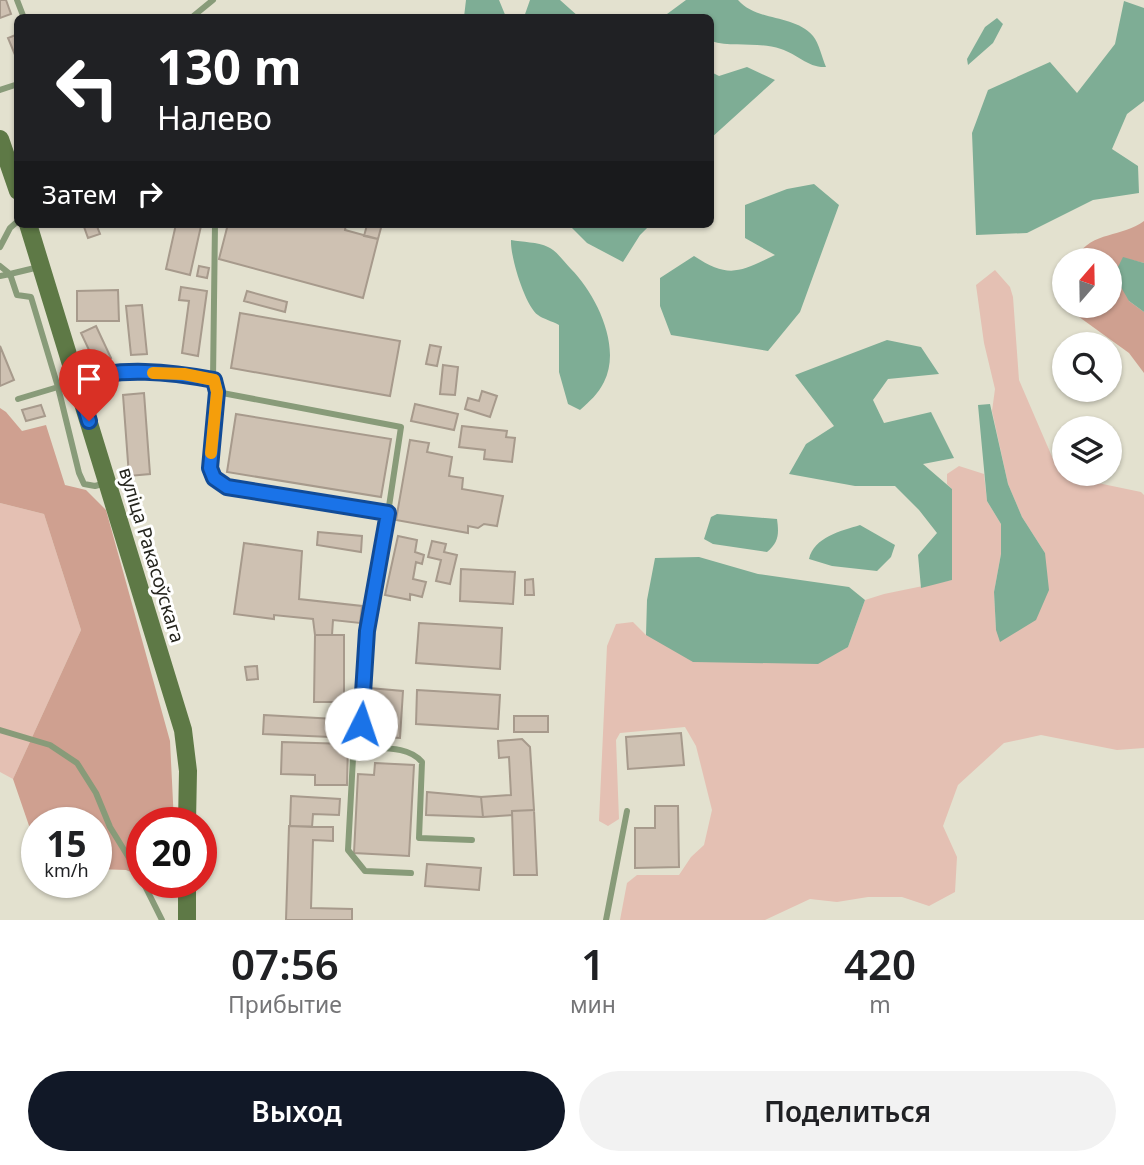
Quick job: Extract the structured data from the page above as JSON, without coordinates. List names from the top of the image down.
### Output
{
  "streets": {
    "street": ["вуліца Ракасоўскага"]
  },
  "north": "top",
  "page": {
    "turn": ["130 m", "Налево"],
    "then": "Затем",
    "speed": "15 km/h",
    "limit": "20",
    "eta": [
      "07:56",
      "Прибытие",
      "1",
      "мин",
      "420",
      "m"
    ],
    "buttons": ["Выход", "Поделиться"]
  }
}
